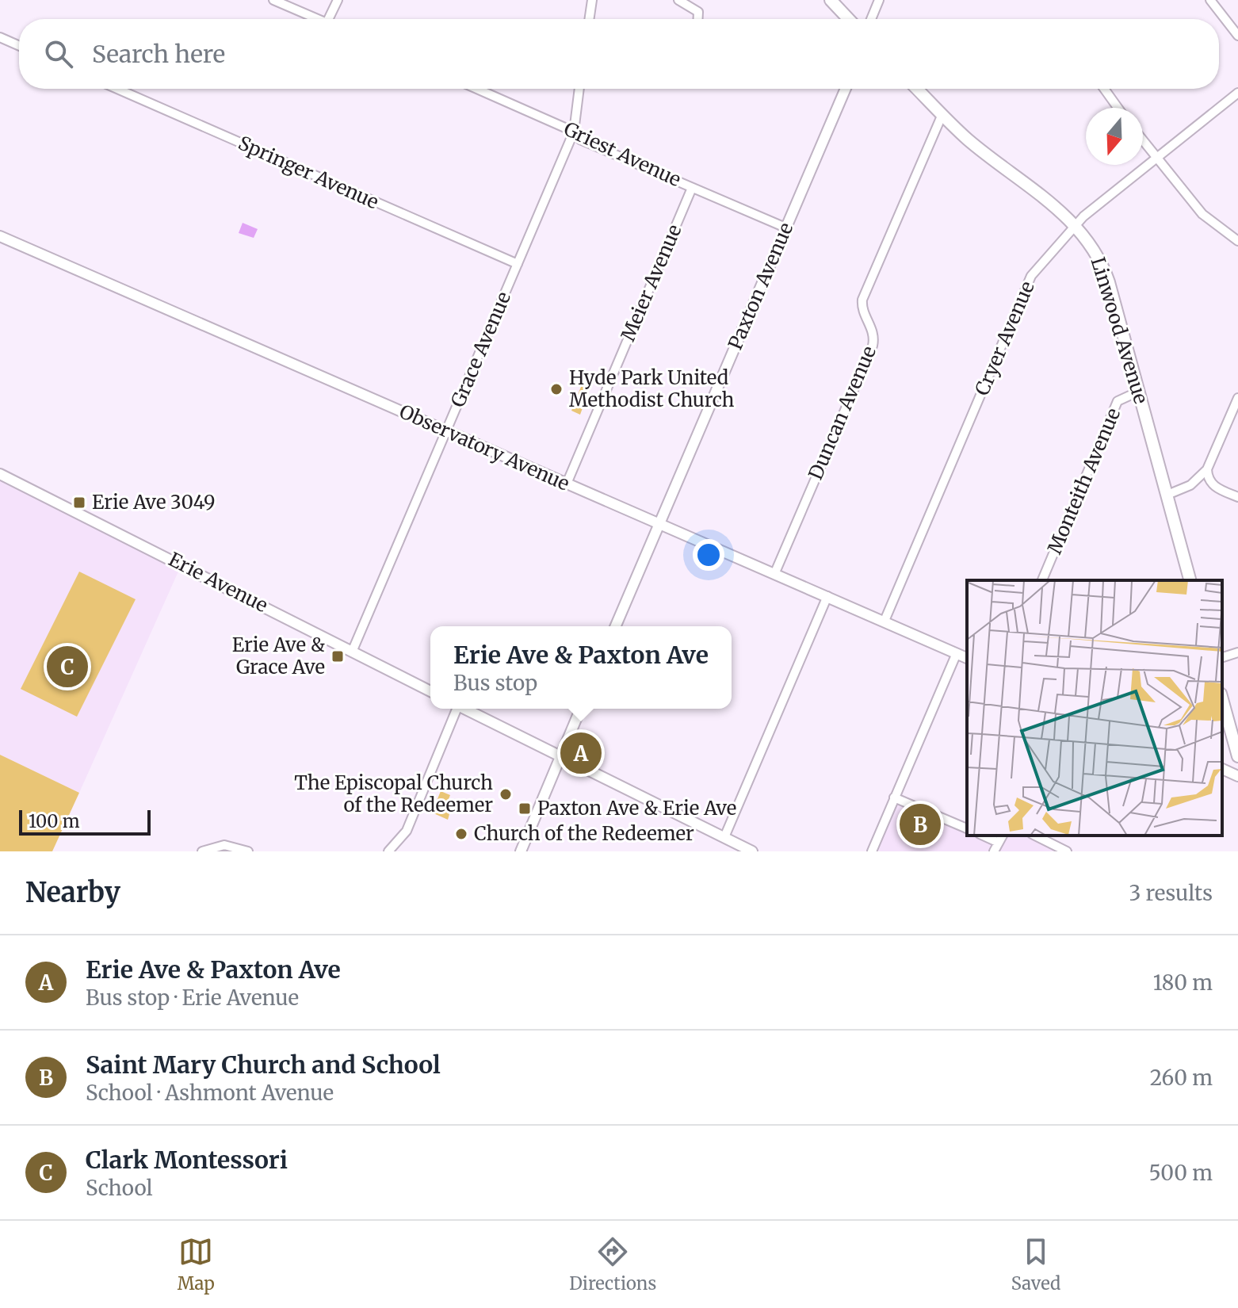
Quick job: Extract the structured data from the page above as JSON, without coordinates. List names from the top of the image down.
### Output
{
  "streets": {
    "main road": ["Linwood Avenue"],
    "street": [
      "Griest Avenue",
      "Springer Avenue",
      "Meier Avenue",
      "Paxton Avenue",
      "Cryer Avenue",
      "Grace Avenue",
      "Duncan Avenue",
      "Observatory Avenue",
      "Monteith Avenue",
      "Erie Avenue"
    ]
  },
  "crossings": [
    ["Griest Avenue", "Meier Avenue"],
    ["Griest Avenue", "Paxton Avenue"],
    ["Griest Avenue", "Grace Avenue"],
    ["Springer Avenue", "Grace Avenue"],
    ["Meier Avenue", "Observatory Avenue"],
    ["Paxton Avenue", "Observatory Avenue"],
    ["Linwood Avenue", "Cryer Avenue"],
    ["Linwood Avenue", "Duncan Avenue"],
    ["Linwood Avenue", "Monteith Avenue"],
    ["Cryer Avenue", "Observatory Avenue"],
    ["Grace Avenue", "Observatory Avenue"],
    ["Grace Avenue", "Erie Avenue"],
    ["Duncan Avenue", "Observatory Avenue"]
  ],
  "places": {
    "other": ["Hyde Park United Methodist Church", "The Episcopal Church of the Redeemer", "Church of the Redeemer"],
    "transit": ["Erie Ave 3049", "Erie Ave & Grace Ave", "Paxton Ave & Erie Ave"]
  },
  "scale_bar": "100 m",
  "north": "bottom",
  "page": {
    "search": "Search here",
    "popup": ["Erie Ave & Paxton Ave", "Bus stop"],
    "pins": ["C", "A", "B"],
    "scale": "100 m",
    "heading": ["Nearby", "3 results"],
    "list": [
      {
        "mark": "A",
        "name": "Erie Ave & Paxton Ave",
        "note": "Bus stop · Erie Avenue",
        "value": "180 m"
      },
      {
        "mark": "B",
        "name": "Saint Mary Church and School",
        "note": "School · Ashmont Avenue",
        "value": "260 m"
      },
      {
        "mark": "C",
        "name": "Clark Montessori",
        "note": "School",
        "value": "500 m"
      }
    ],
    "nav": ["Map", "Directions", "Saved"]
  }
}
